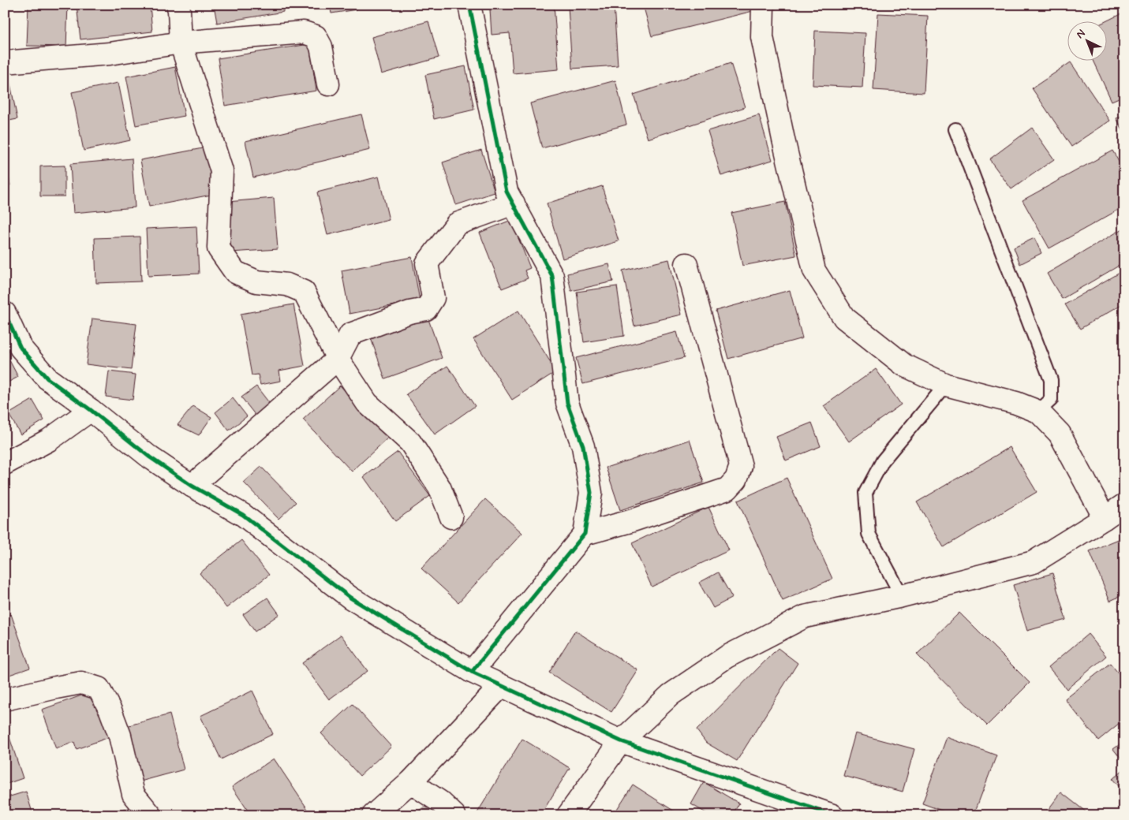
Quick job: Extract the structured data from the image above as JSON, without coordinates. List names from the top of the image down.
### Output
{
  "north": "top left"
}
